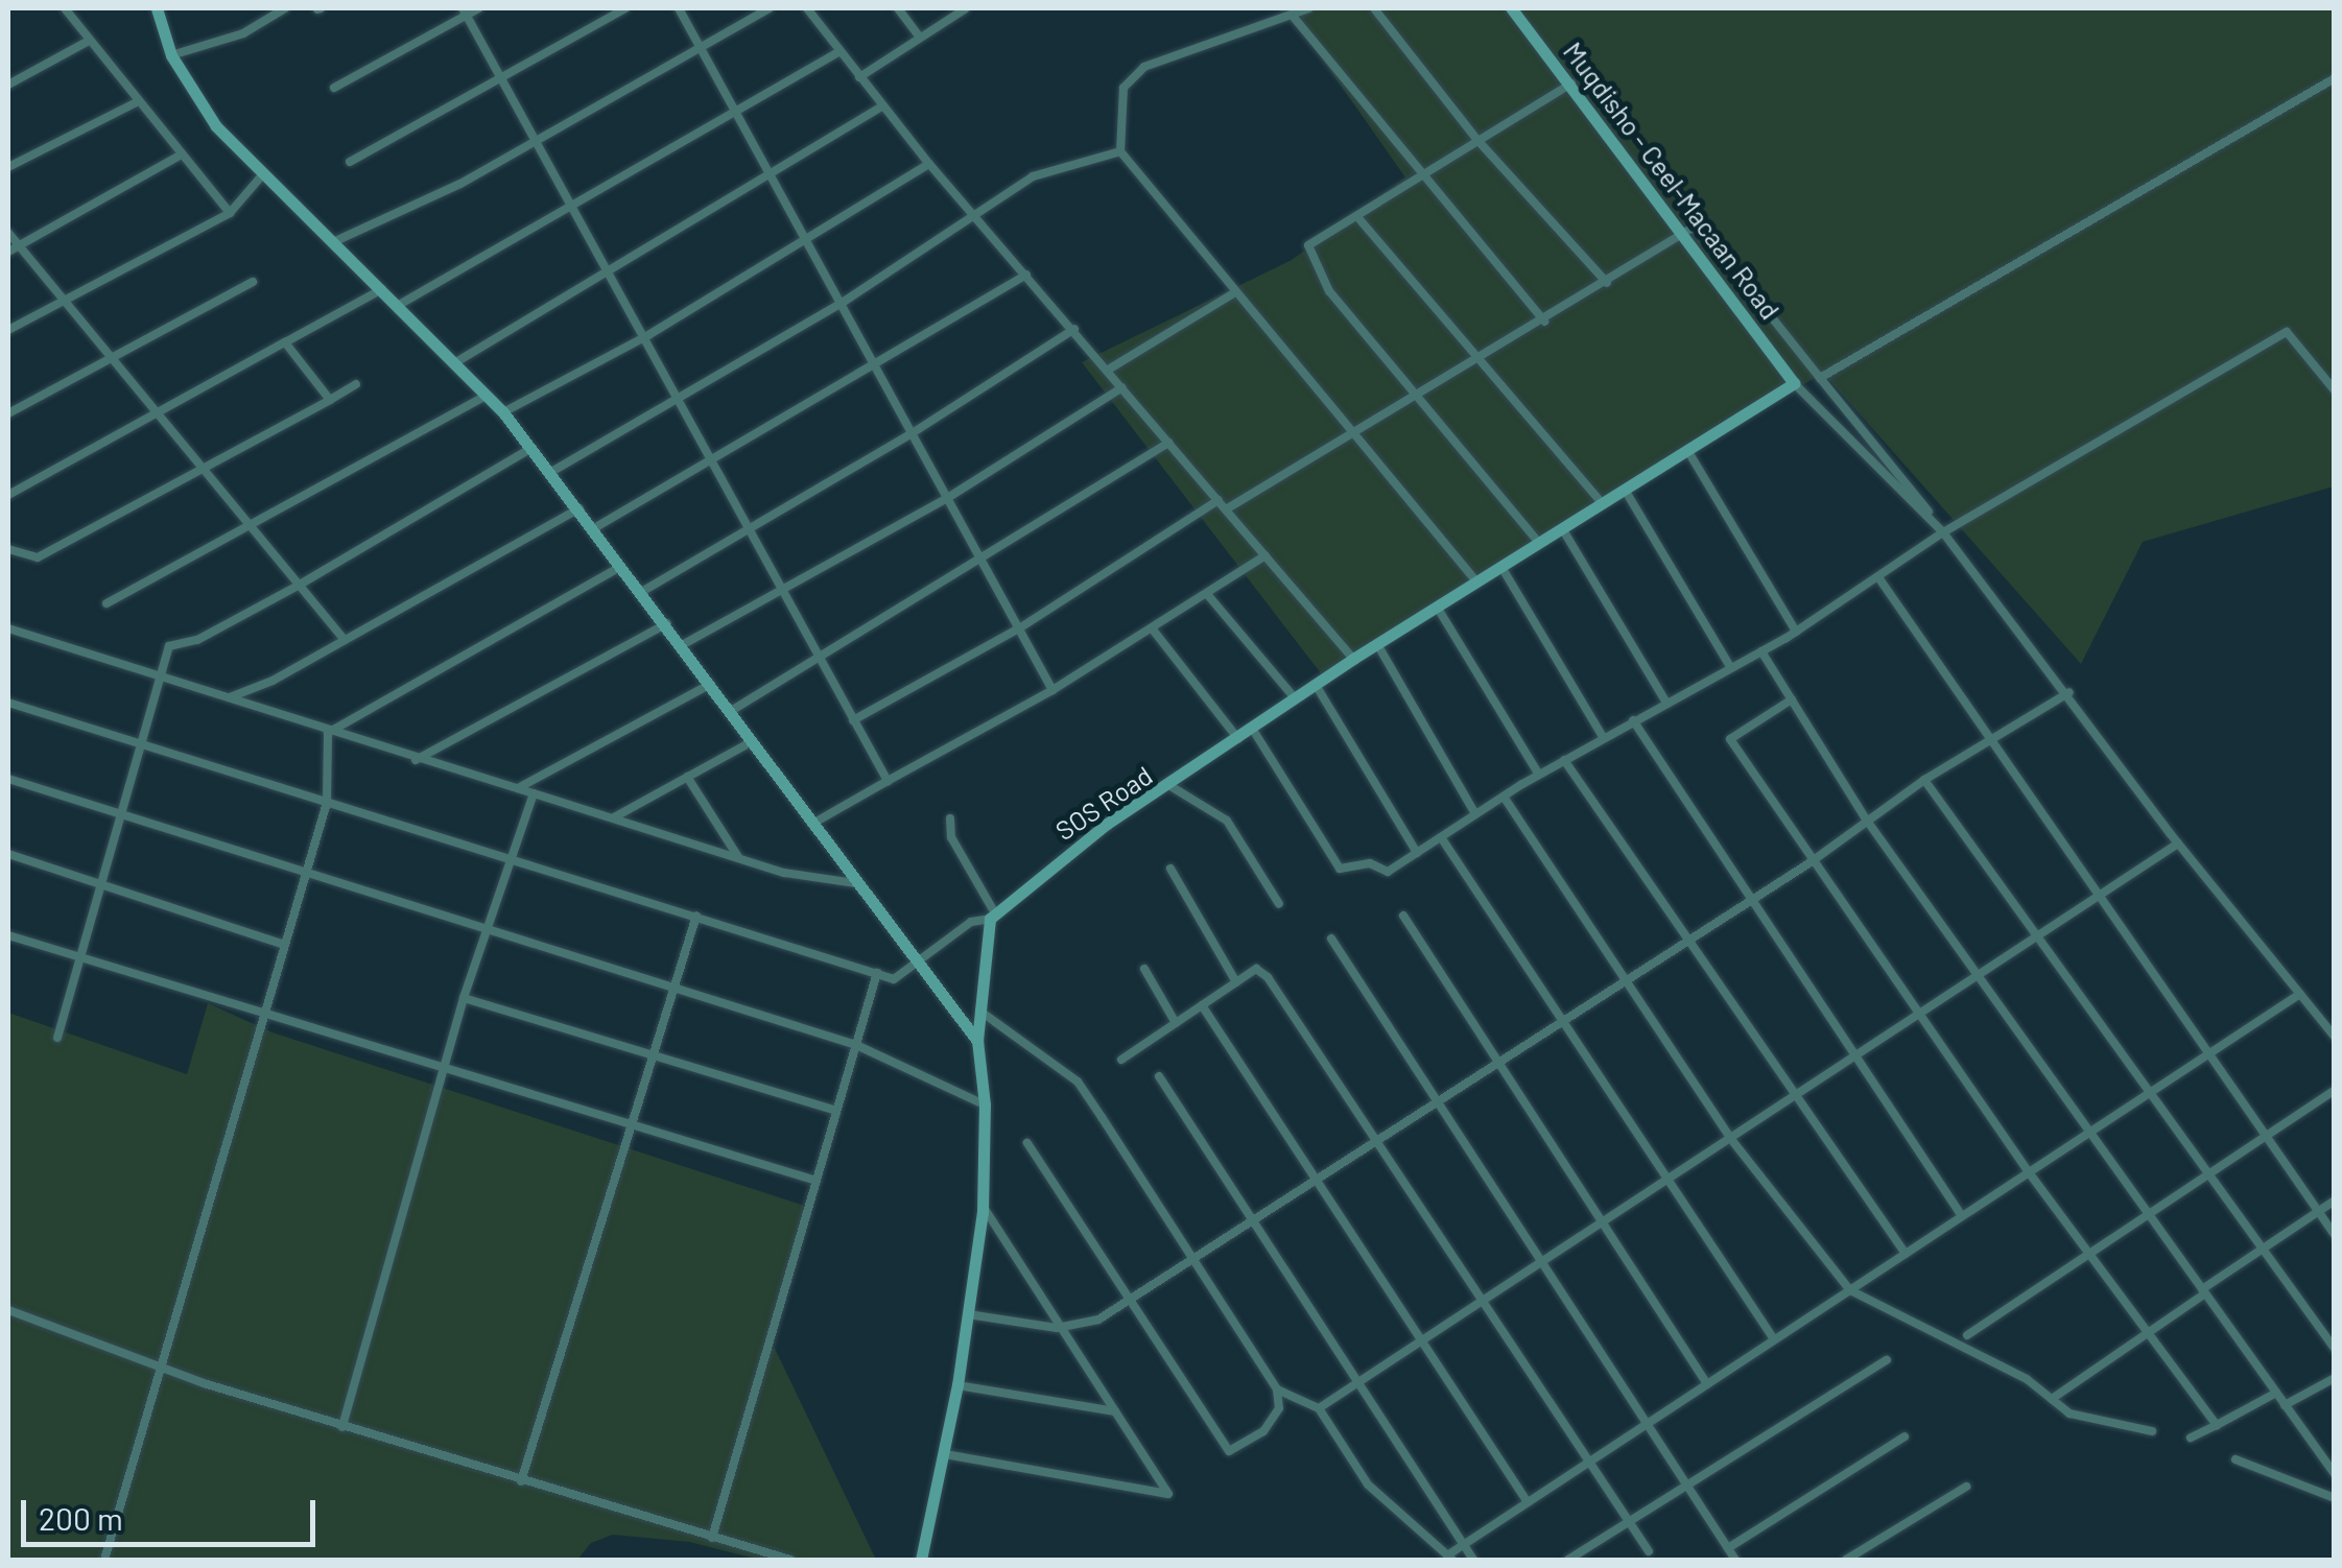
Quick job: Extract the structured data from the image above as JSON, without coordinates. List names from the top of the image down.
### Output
{
  "streets": {
    "street": ["Muqdisho - Ceel-Macaan Road", "SOS Road"]
  },
  "crossings": [
    ["Muqdisho - Ceel-Macaan Road", "SOS Road"]
  ],
  "scale_bar": "200 m"
}
